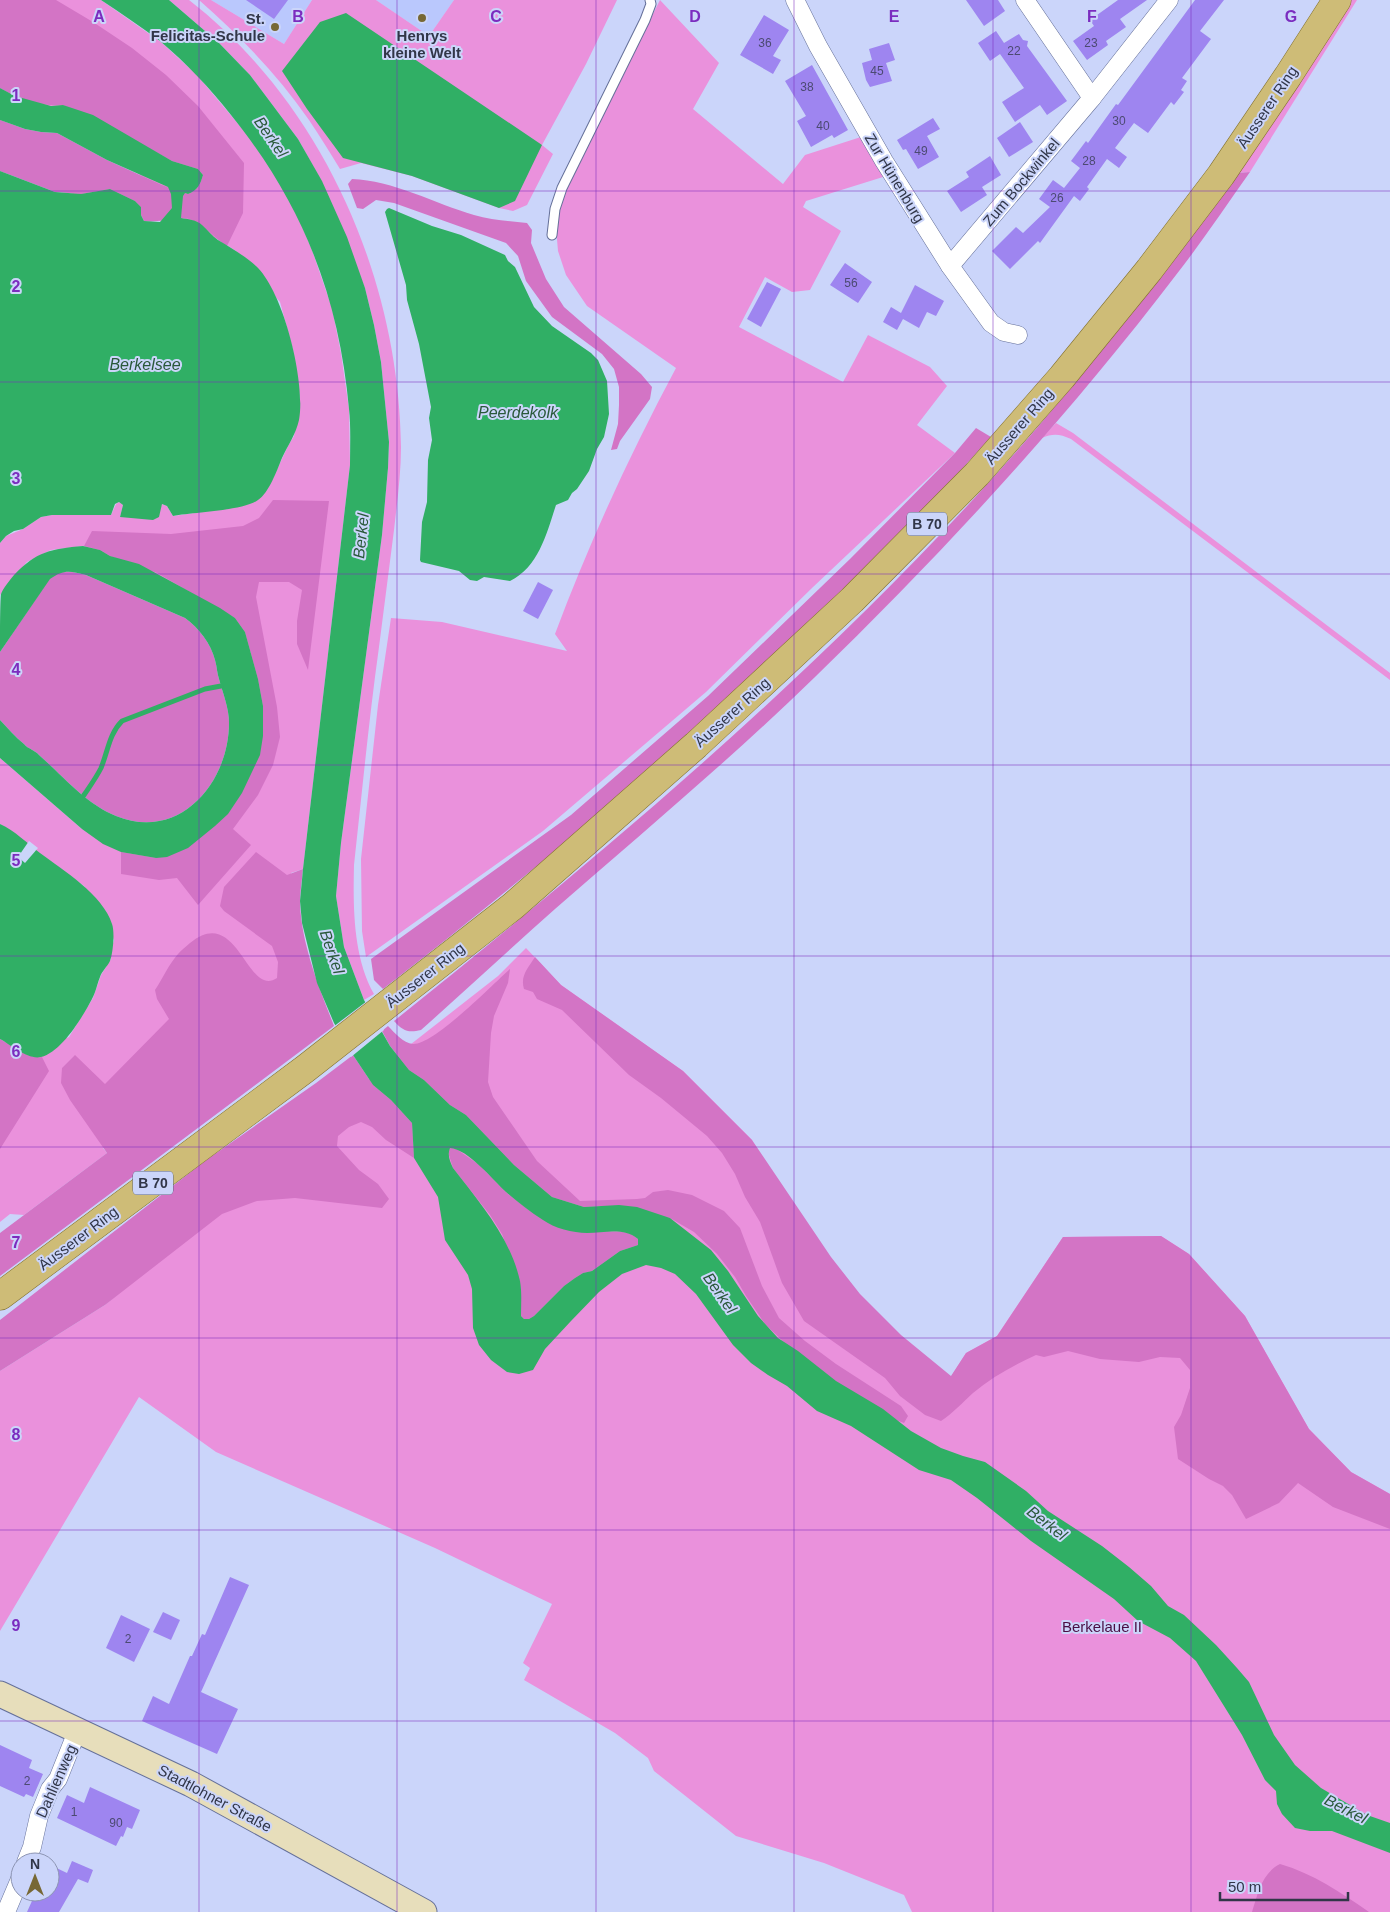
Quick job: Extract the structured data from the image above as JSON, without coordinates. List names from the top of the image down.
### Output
{
  "streets": {
    "main road": ["Äusserer Ring", "B 70"],
    "street": [
      "Zur Hünenburg",
      "Zum Bockwinkel",
      "Dahlienweg",
      "Stadtlohner Straße"
    ]
  },
  "crossings": [
    ["Zur Hünenburg", "Zum Bockwinkel"],
    ["Dahlienweg", "Stadtlohner Straße"]
  ],
  "water": ["Berkel", "Berkelsee", "Peerdekolk"],
  "parks": ["Berkelaue II"],
  "places": ["Henrys kleine Welt", "St. Felicitas-Schule"],
  "house_numbers": [
    "36",
    "23",
    "22",
    "45",
    "38",
    "30",
    "40",
    "49",
    "28",
    "26",
    "56",
    "2",
    "2",
    "1",
    "90"
  ],
  "scale_bar": "50 m",
  "north": "top",
  "grid": {
    "columns": [
      "A",
      "B",
      "C",
      "D",
      "E",
      "F",
      "G"
    ],
    "rows": [
      "1",
      "2",
      "3",
      "4",
      "5",
      "6",
      "7",
      "8",
      "9"
    ]
  }
}
